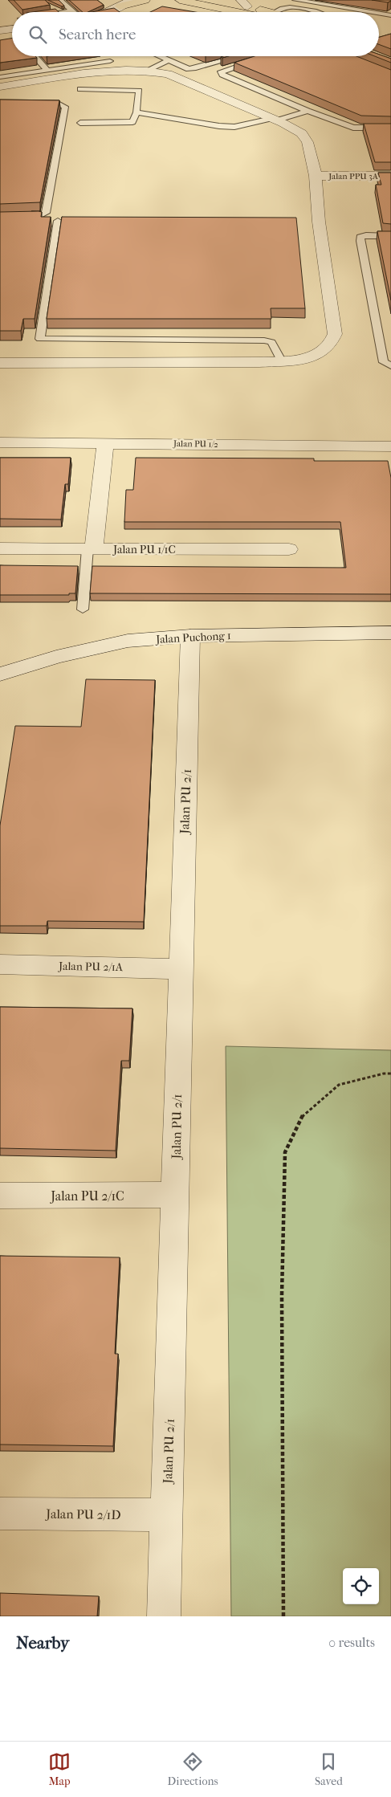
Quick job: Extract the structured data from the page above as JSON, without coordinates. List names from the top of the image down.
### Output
{
  "streets": {
    "street": [
      "Jalan PPU 3A",
      "Jalan PU 1/2",
      "Jalan PU 1/1C",
      "Jalan Puchong 1",
      "Jalan PU 2/1",
      "Jalan PU 2/1A",
      "Jalan PU 2/1C",
      "Jalan PU 2/1D"
    ]
  },
  "crossings": [
    ["Jalan Puchong 1", "Jalan PU 2/1"],
    ["Jalan PU 2/1", "Jalan PU 2/1A"],
    ["Jalan PU 2/1", "Jalan PU 2/1C"],
    ["Jalan PU 2/1", "Jalan PU 2/1D"]
  ],
  "page": {
    "search": "Search here",
    "heading": ["Nearby", "0 results"],
    "nav": ["Map", "Directions", "Saved"]
  }
}
